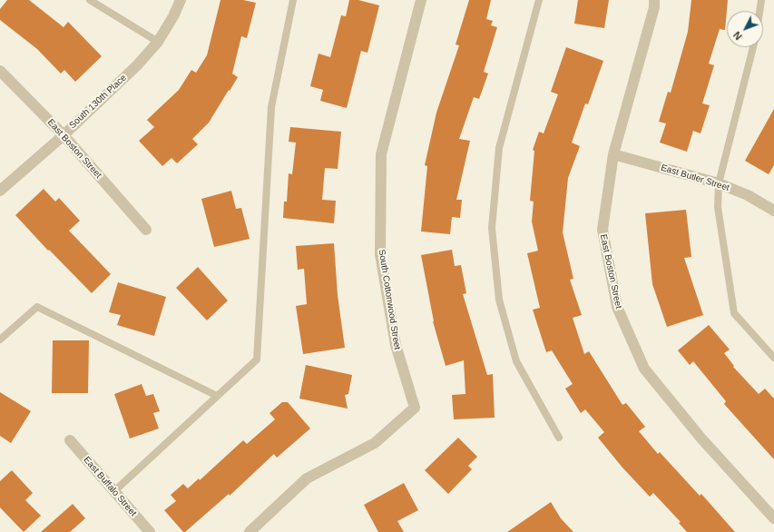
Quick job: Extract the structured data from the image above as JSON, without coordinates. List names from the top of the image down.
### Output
{
  "streets": {
    "street": [
      "South 130th Place",
      "East Boston Street",
      "East Butler Street",
      "South Cottonwood Street",
      "East Buffalo Street"
    ]
  },
  "crossings": [
    ["South 130th Place", "East Boston Street"],
    ["East Boston Street", "East Butler Street"]
  ],
  "north": "bottom left"
}
